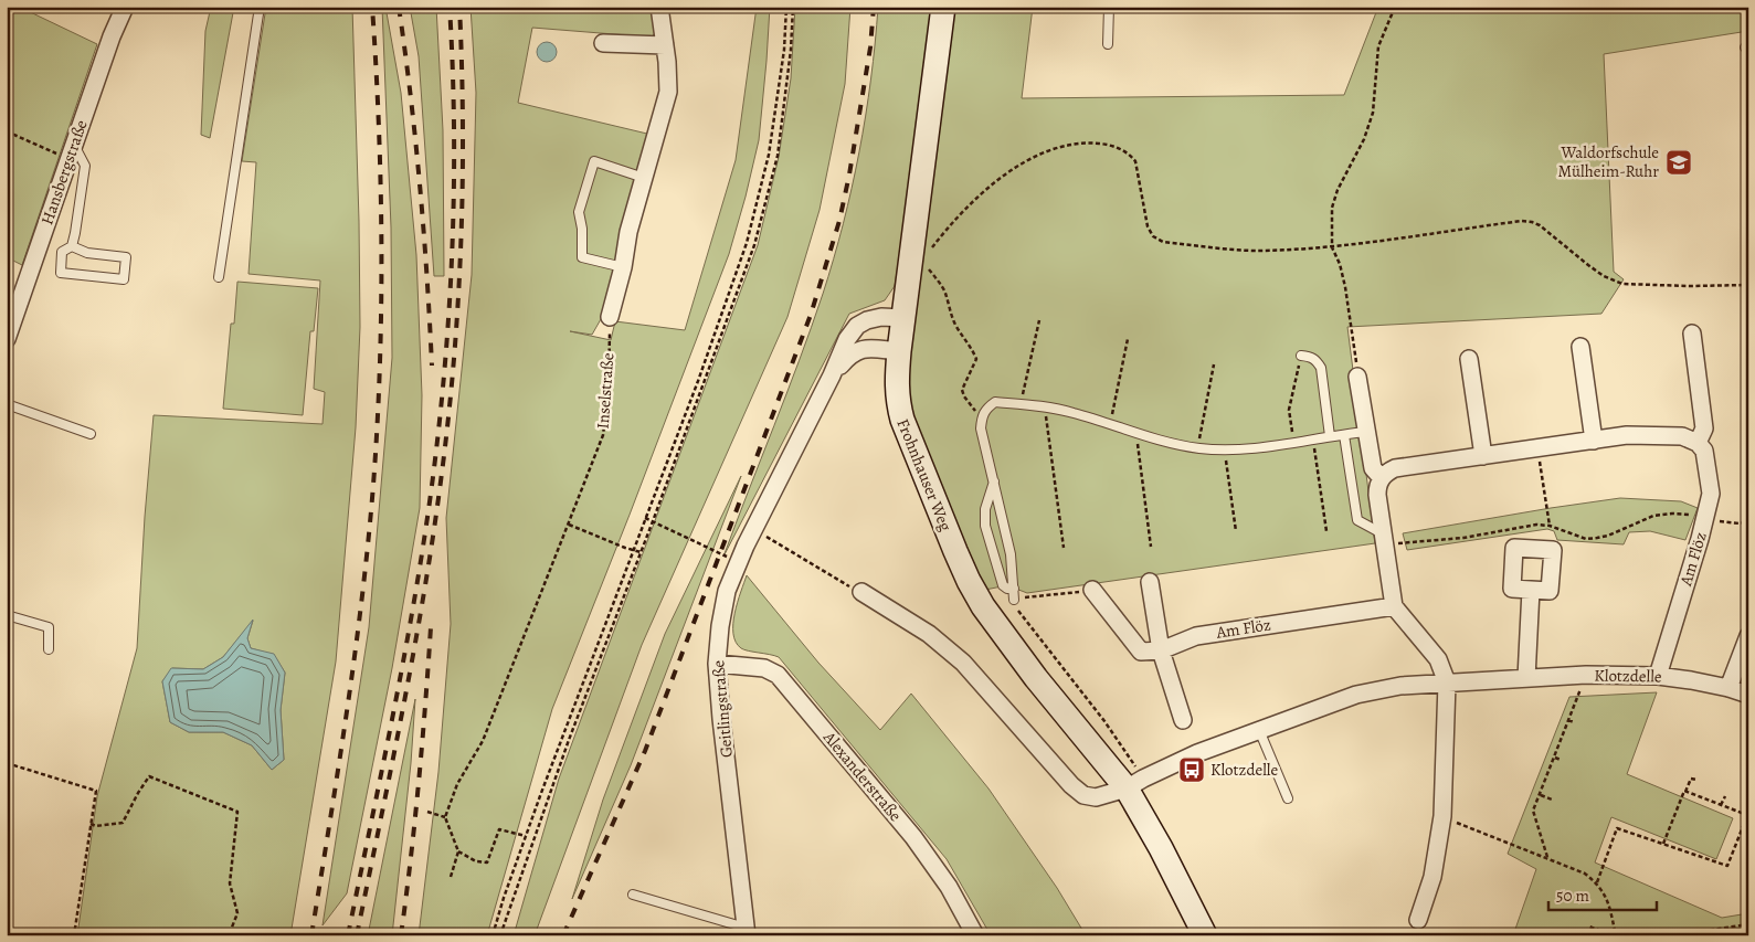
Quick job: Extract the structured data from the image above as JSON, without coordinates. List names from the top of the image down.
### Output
{
  "streets": {
    "main road": ["Frohnhauser Weg"],
    "street": [
      "Hansbergstraße",
      "Am Flöz",
      "Klotzdelle",
      "Geitlingstraße",
      "Alexanderstraße"
    ],
    "path": ["Inselstraße"]
  },
  "crossings": [
    ["Frohnhauser Weg", "Klotzdelle"],
    ["Frohnhauser Weg", "Geitlingstraße"],
    ["Am Flöz", "Klotzdelle"],
    ["Geitlingstraße", "Alexanderstraße"]
  ],
  "places": {
    "school or university": ["Waldorfschule Mülheim-Ruhr"],
    "bus stop": ["Klotzdelle"]
  },
  "scale_bar": "50 m"
}
